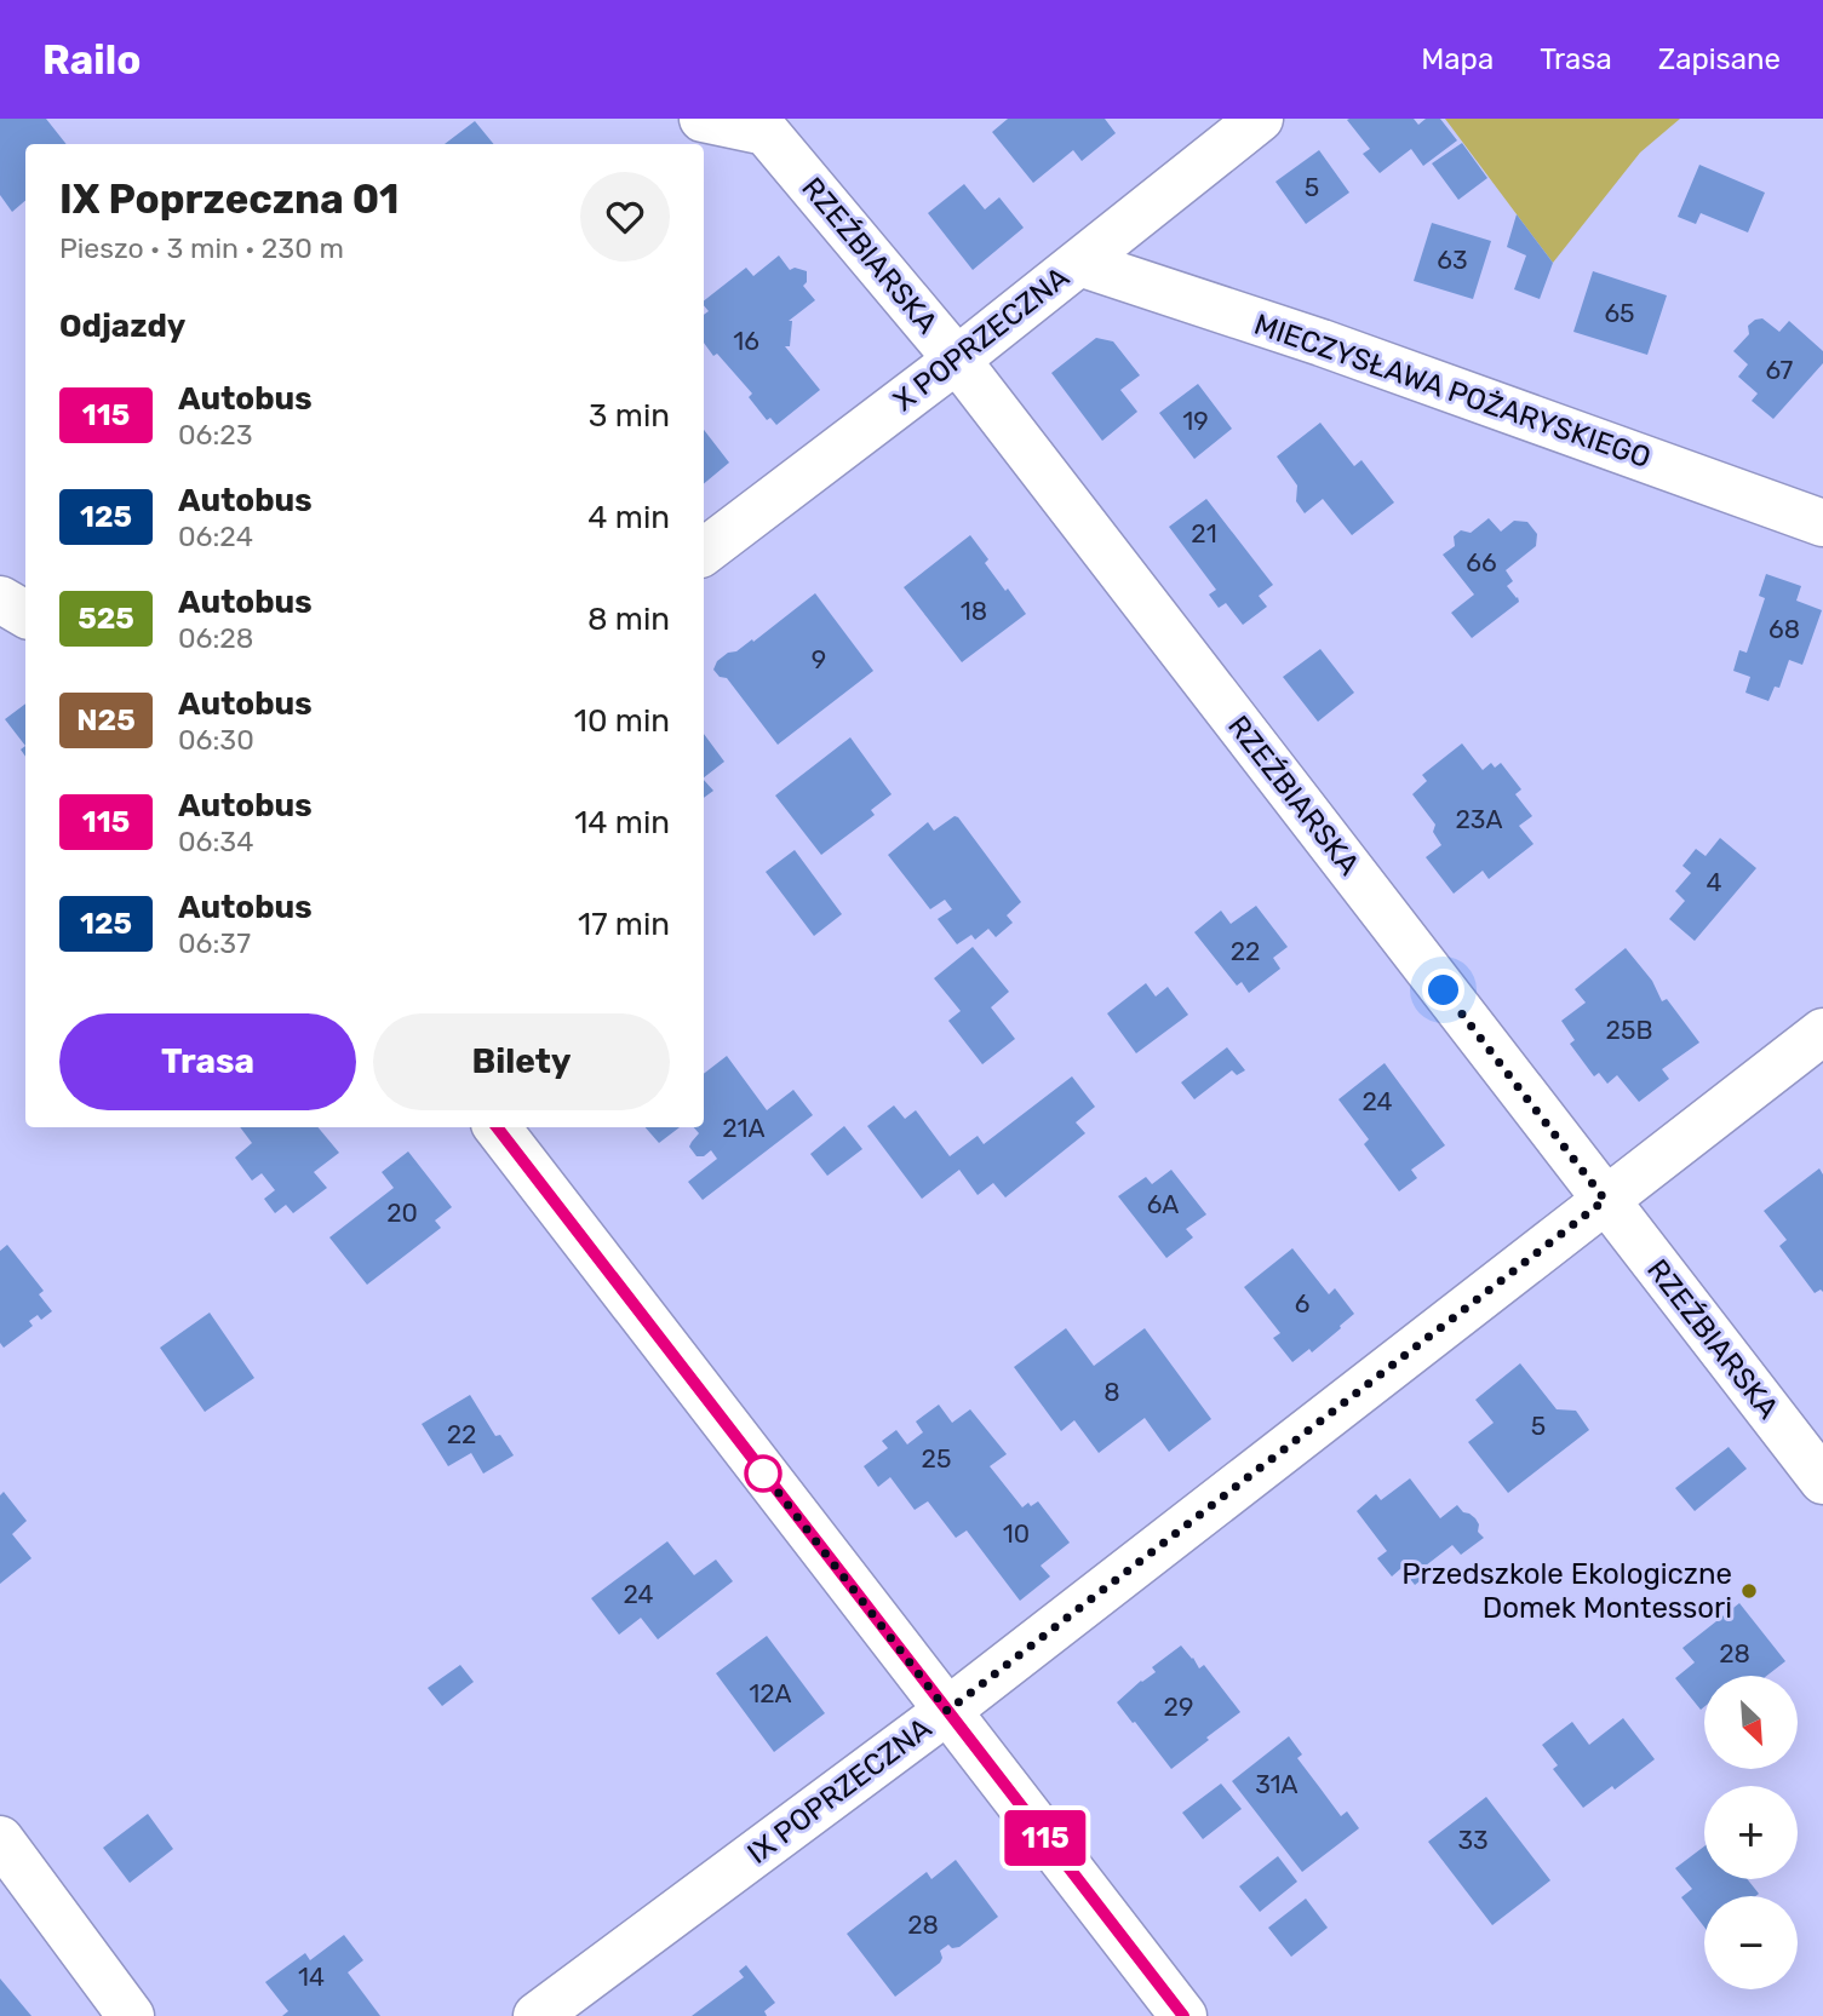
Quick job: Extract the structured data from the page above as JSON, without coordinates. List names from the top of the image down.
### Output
{
  "streets": {
    "street": [
      "RZEŹBIARSKA",
      "X POPRZECZNA",
      "MIECZYSŁAWA POŻARYSKIEGO",
      "IX POPRZECZNA"
    ]
  },
  "crossings": [
    ["RZEŹBIARSKA", "X POPRZECZNA"],
    ["RZEŹBIARSKA", "IX POPRZECZNA"],
    ["X POPRZECZNA", "MIECZYSŁAWA POŻARYSKIEGO"]
  ],
  "places": ["Przedszkole Ekologiczne Domek Montessori"],
  "lines": ["bus line 115"],
  "house_numbers": [
    "5",
    "63",
    "65",
    "16",
    "67",
    "19",
    "21",
    "66",
    "18",
    "68",
    "9",
    "23A",
    "4",
    "22",
    "25B",
    "24",
    "21A",
    "6A",
    "20",
    "6",
    "8",
    "5",
    "22",
    "25",
    "10",
    "24",
    "28",
    "12A",
    "29",
    "31A",
    "33",
    "28",
    "14"
  ],
  "north": "bottom right",
  "page": {
    "header": "Railo",
    "nav": ["Mapa", "Trasa", "Zapisane"],
    "on_map": "115",
    "heading": [
      ["IX Poprzeczna 01", "Pieszo · 3 min · 230 m"],
      "Odjazdy"
    ],
    "list": [
      {
        "mark": "115",
        "name": "Autobus",
        "note": "06:23",
        "value": "3 min"
      },
      {
        "mark": "125",
        "name": "Autobus",
        "note": "06:24",
        "value": "4 min"
      },
      {
        "mark": "525",
        "name": "Autobus",
        "note": "06:28",
        "value": "8 min"
      },
      {
        "mark": "N25",
        "name": "Autobus",
        "note": "06:30",
        "value": "10 min"
      },
      {
        "mark": "115",
        "name": "Autobus",
        "note": "06:34",
        "value": "14 min"
      },
      {
        "mark": "125",
        "name": "Autobus",
        "note": "06:37",
        "value": "17 min"
      }
    ],
    "buttons": ["Trasa", "Bilety"],
    "map_buttons": ["+", "−"]
  }
}
